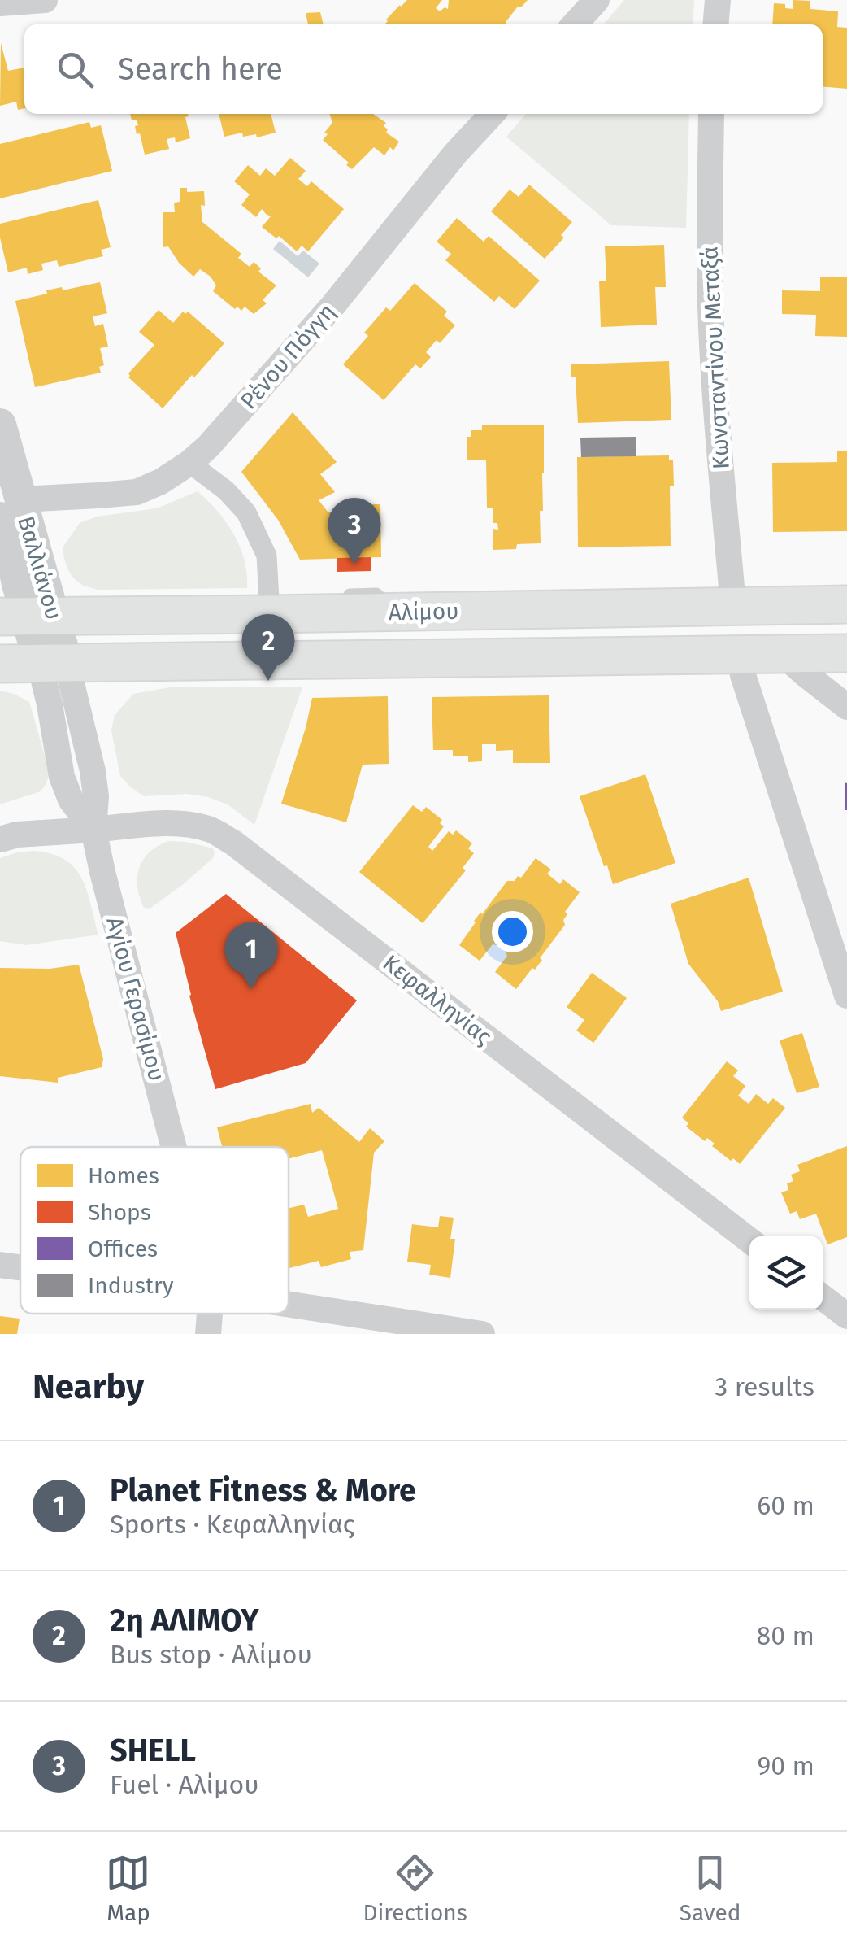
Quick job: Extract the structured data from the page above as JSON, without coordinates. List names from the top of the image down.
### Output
{
  "streets": {
    "main road": ["Αλίμου"],
    "street": [
      "Ρένου Πόγγη",
      "Κωνσταντίνου Μεταξά",
      "Βαλλιάνου",
      "Αγίου Γερασίμου",
      "Κεφαλληνίας"
    ]
  },
  "crossings": [
    ["Ρένου Πόγγη", "Βαλλιάνου"],
    ["Κωνσταντίνου Μεταξά", "Αλίμου"],
    ["Βαλλιάνου", "Αλίμου"],
    ["Βαλλιάνου", "Αγίου Γερασίμου"],
    ["Αλίμου", "Αγίου Γερασίμου"],
    ["Αγίου Γερασίμου", "Κεφαλληνίας"]
  ],
  "legend": [
    "Homes",
    "Shops",
    "Offices",
    "Industry"
  ],
  "page": {
    "search": "Search here",
    "pins": ["3", "2", "1"],
    "heading": ["Nearby", "3 results"],
    "list": [
      {
        "mark": "1",
        "name": "Planet Fitness & More",
        "note": "Sports · Κεφαλληνίας",
        "value": "60 m"
      },
      {
        "mark": "2",
        "name": "2η ΑΛΙΜΟΥ",
        "note": "Bus stop · Αλίμου",
        "value": "80 m"
      },
      {
        "mark": "3",
        "name": "SHELL",
        "note": "Fuel · Αλίμου",
        "value": "90 m"
      }
    ],
    "nav": ["Map", "Directions", "Saved"]
  }
}
